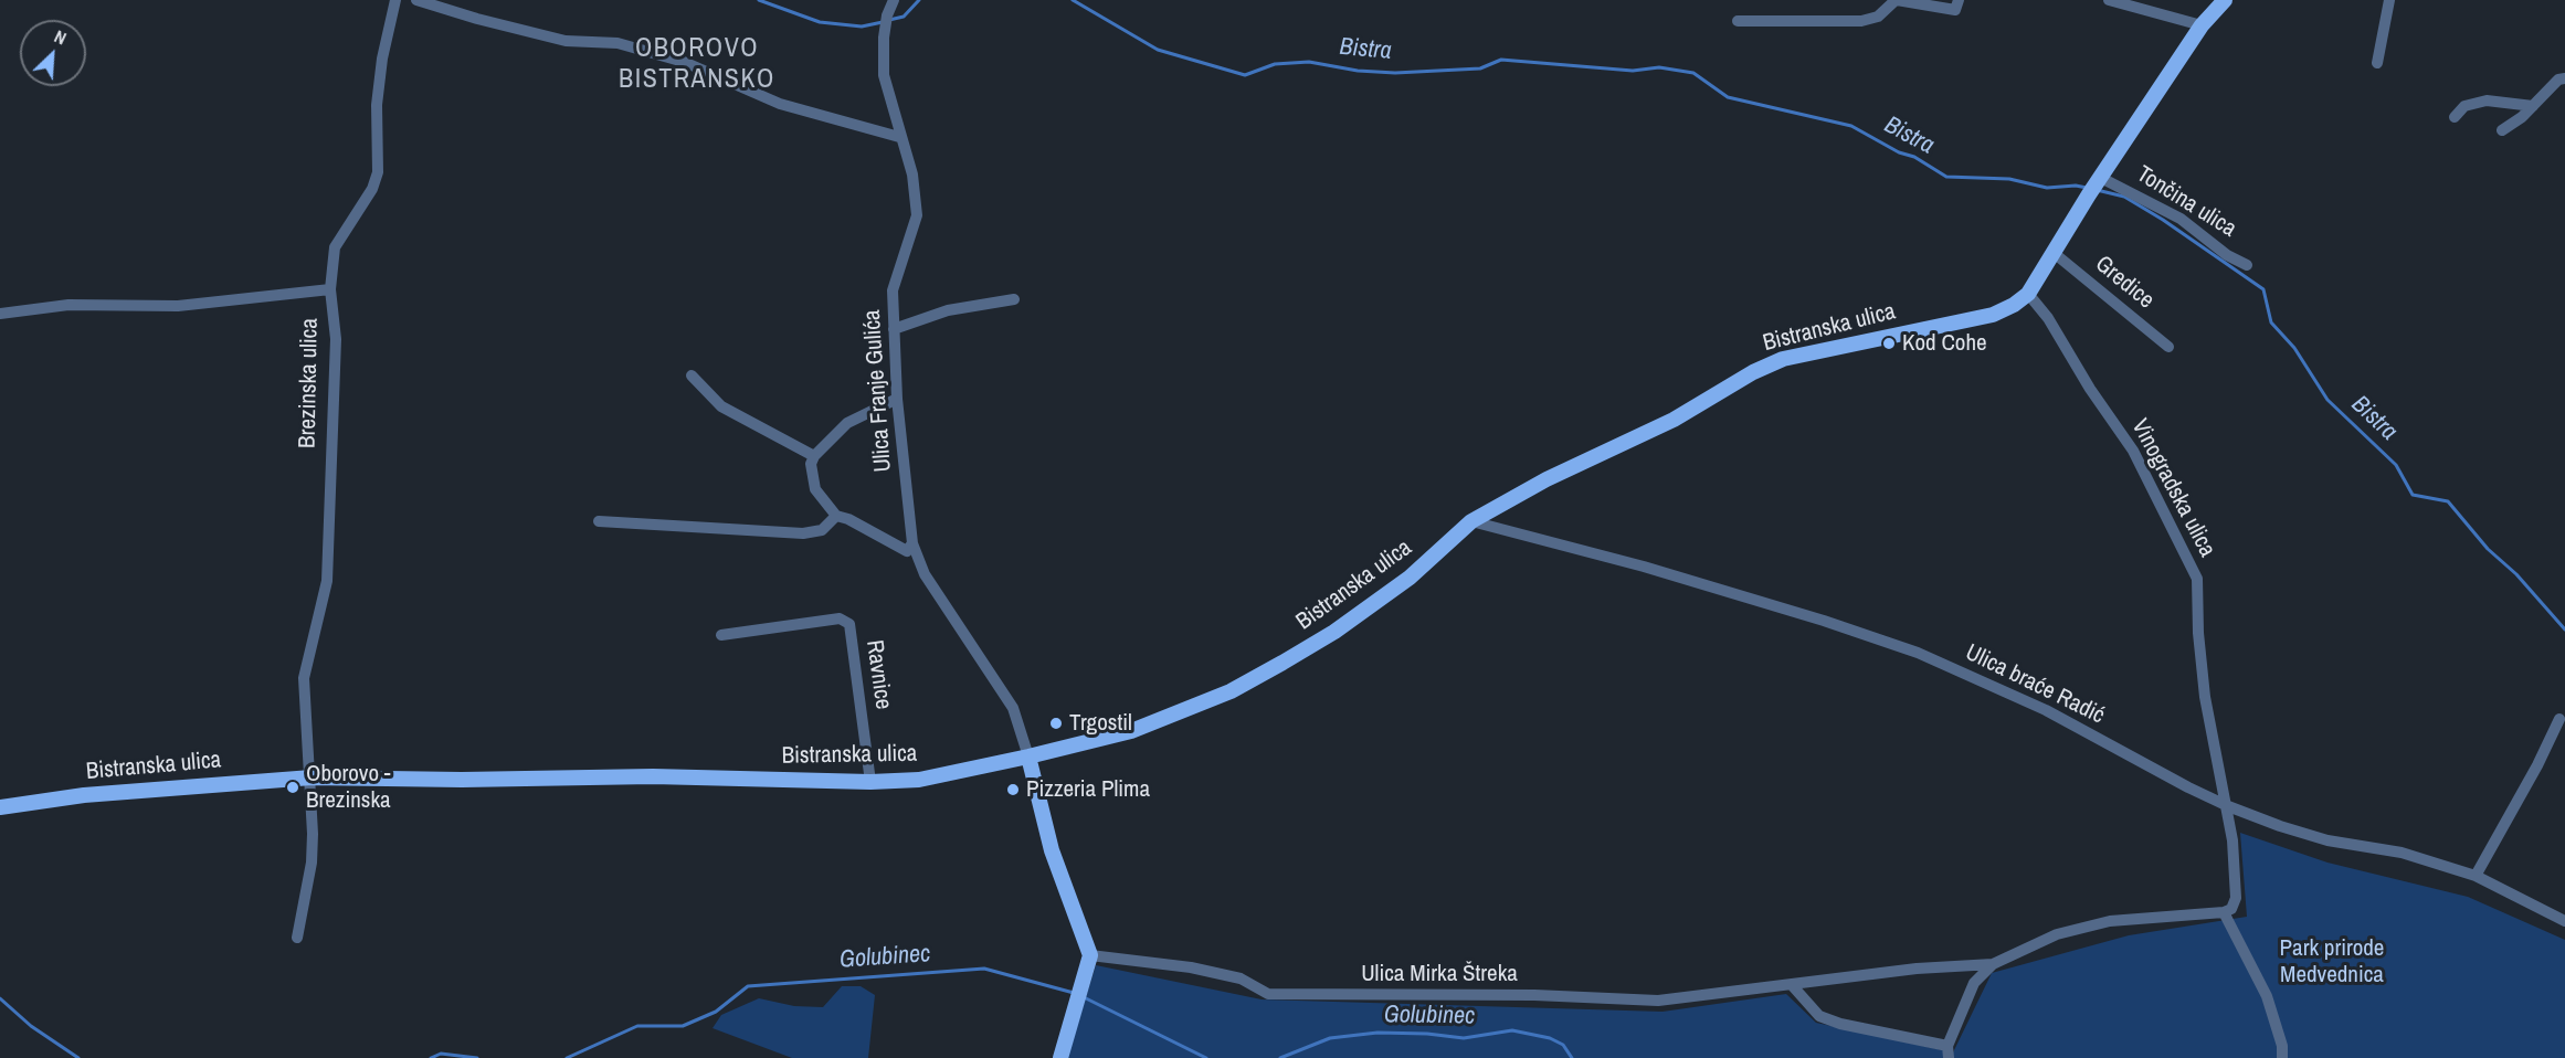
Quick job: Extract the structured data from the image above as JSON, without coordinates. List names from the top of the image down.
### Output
{
  "streets": {
    "main road": ["Bistranska ulica"],
    "street": [
      "Tončina ulica",
      "Gredice",
      "Brezinska ulica",
      "Ulica Franje Gulića",
      "Vinogradska ulica",
      "Ravnice",
      "Ulica braće Radić",
      "Ulica Mirka Štreka"
    ]
  },
  "crossings": [
    ["Tončina ulica", "Bistranska ulica"],
    ["Gredice", "Bistranska ulica"],
    ["Bistranska ulica", "Brezinska ulica"],
    ["Bistranska ulica", "Ulica Franje Gulića"],
    ["Bistranska ulica", "Vinogradska ulica"],
    ["Bistranska ulica", "Ravnice"],
    ["Bistranska ulica", "Ulica braće Radić"],
    ["Vinogradska ulica", "Ulica braće Radić"]
  ],
  "districts": ["OBOROVO BISTRANSKO"],
  "water": ["Bistra", "Golubinec"],
  "parks": ["Park prirode Medvednica"],
  "places": [
    "Kod Cohe",
    "Trgostil",
    "Oborovo - Brezinska",
    "Pizzeria Plima"
  ],
  "north": "top right"
}
